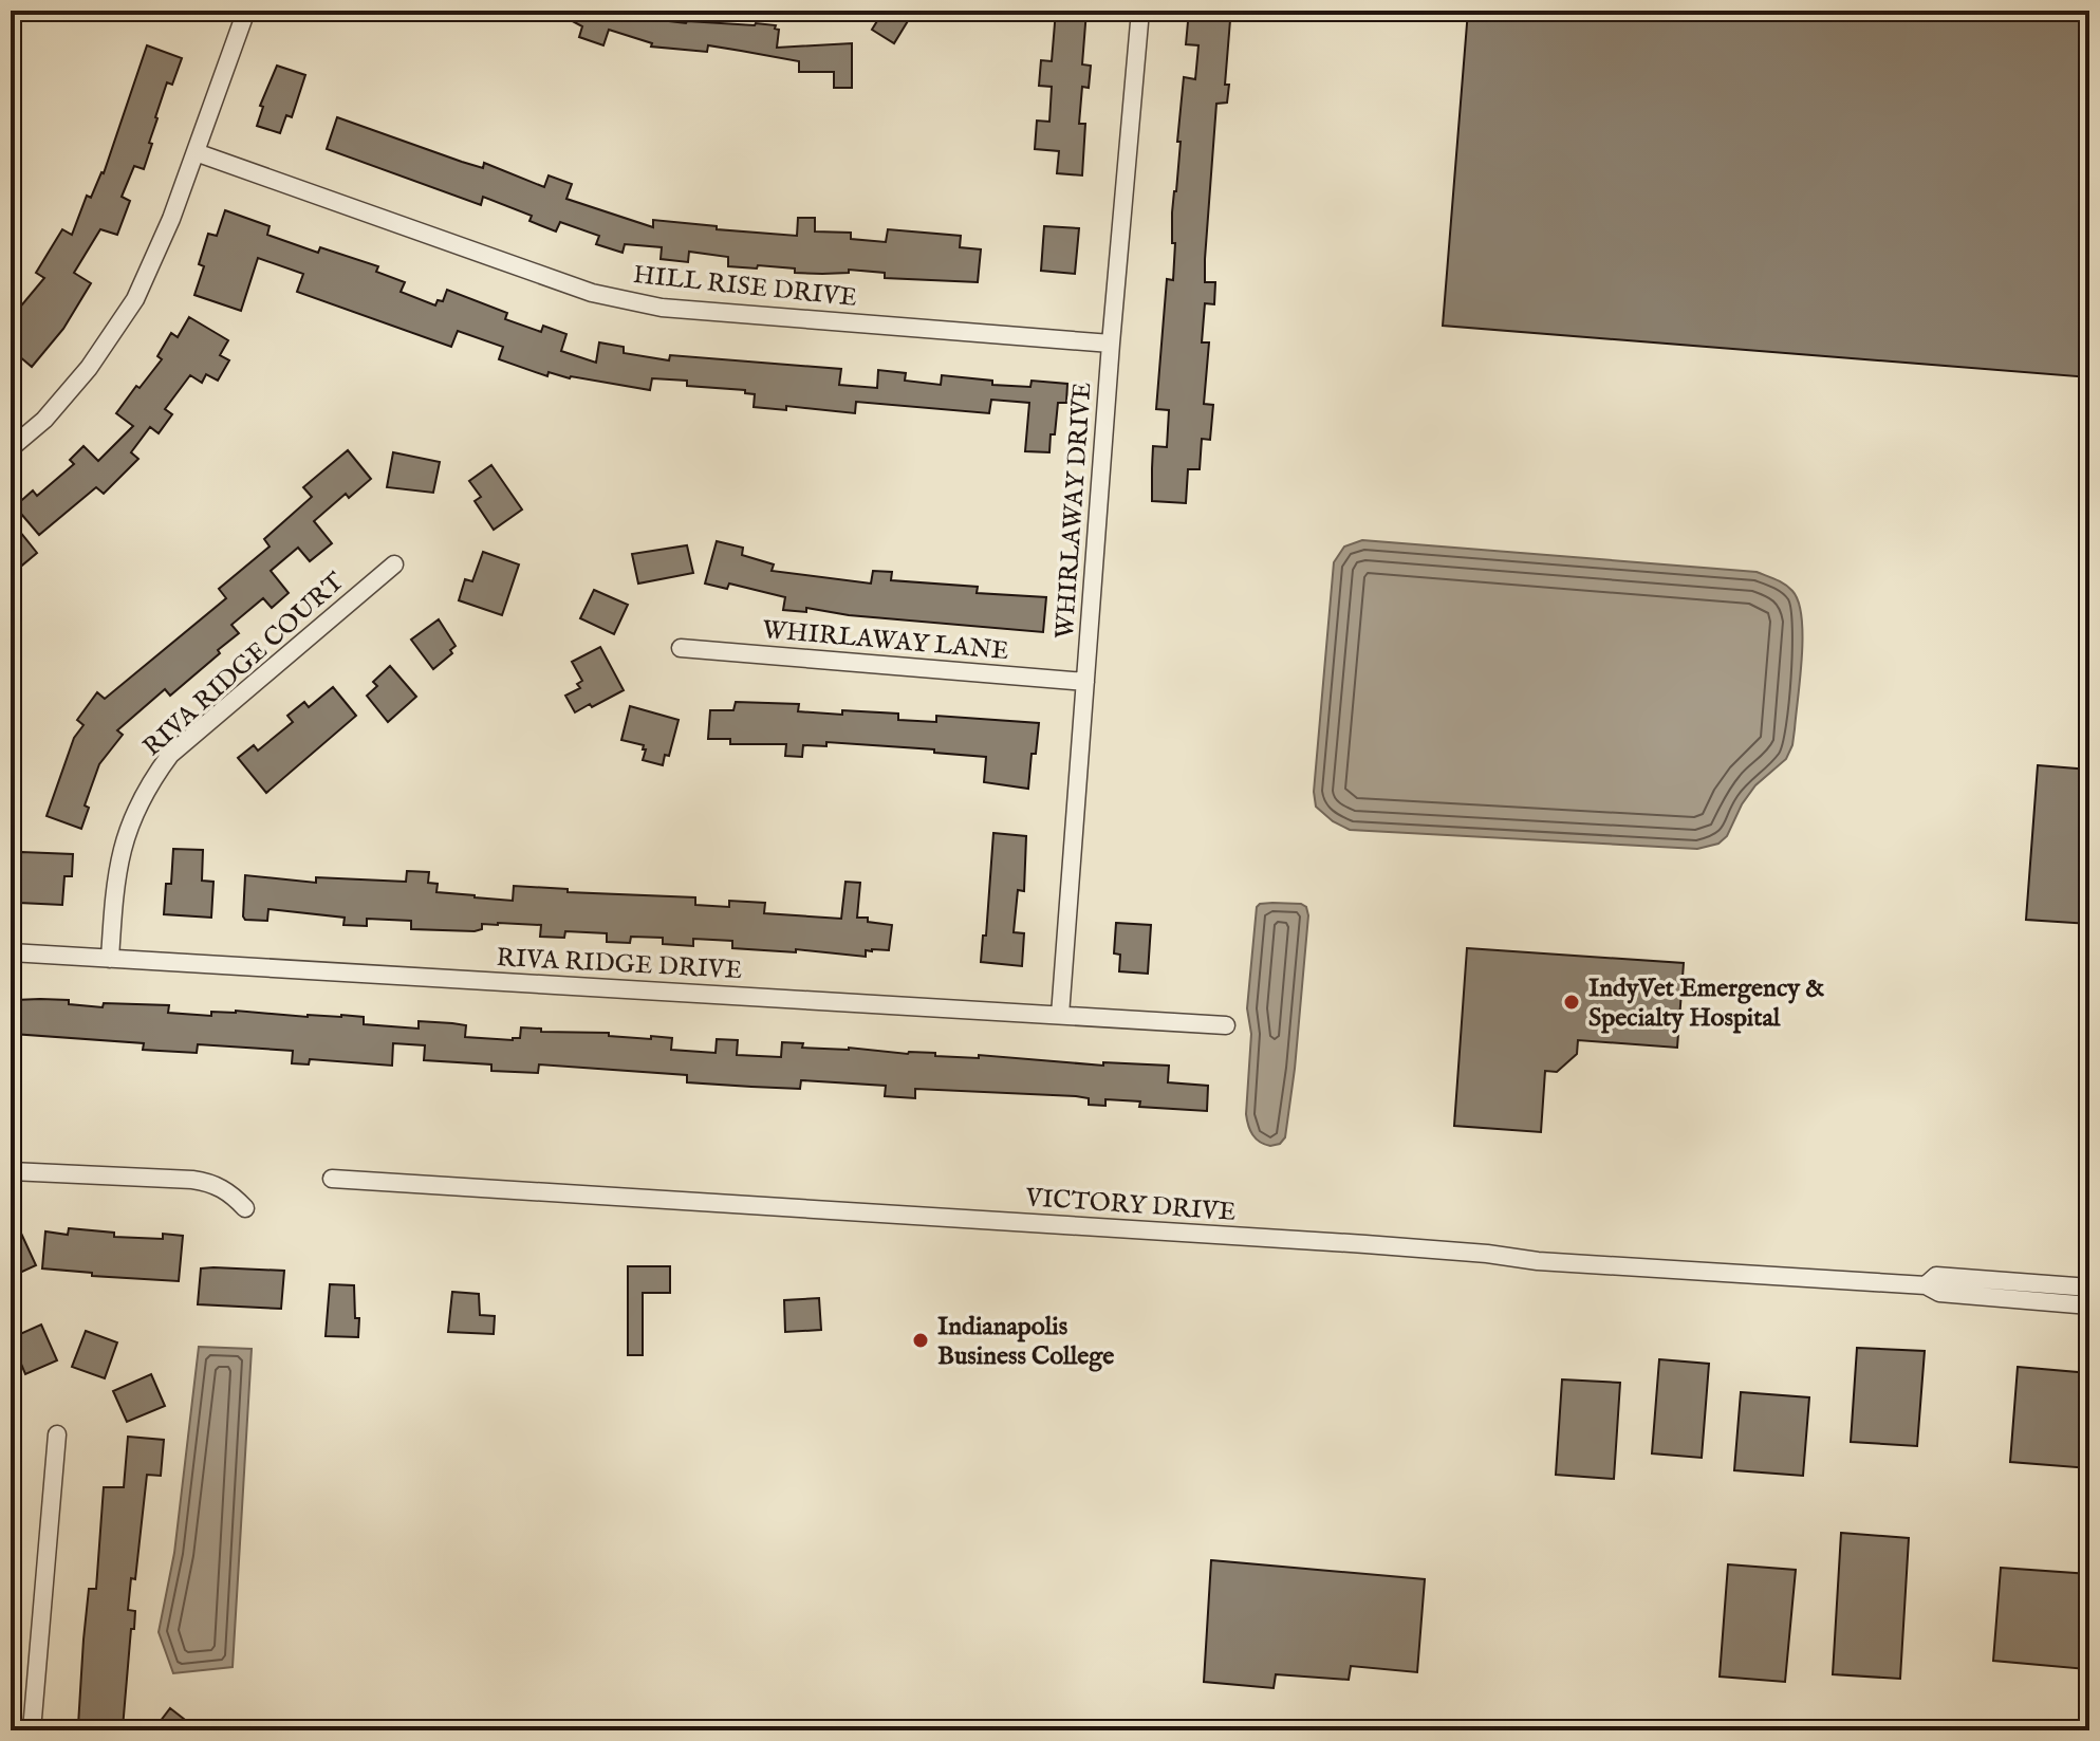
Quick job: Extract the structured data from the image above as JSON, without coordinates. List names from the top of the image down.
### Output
{
  "streets": {
    "street": [
      "HILL RISE DRIVE",
      "WHIRLAWAY DRIVE",
      "WHIRLAWAY LANE",
      "RIVA RIDGE COURT",
      "RIVA RIDGE DRIVE",
      "VICTORY DRIVE"
    ]
  },
  "crossings": [
    ["HILL RISE DRIVE", "WHIRLAWAY DRIVE"],
    ["WHIRLAWAY DRIVE", "WHIRLAWAY LANE"],
    ["WHIRLAWAY DRIVE", "RIVA RIDGE DRIVE"],
    ["RIVA RIDGE COURT", "RIVA RIDGE DRIVE"]
  ],
  "places": ["IndyVet Emergency & Specialty Hospital", "Indianapolis Business College"]
}
